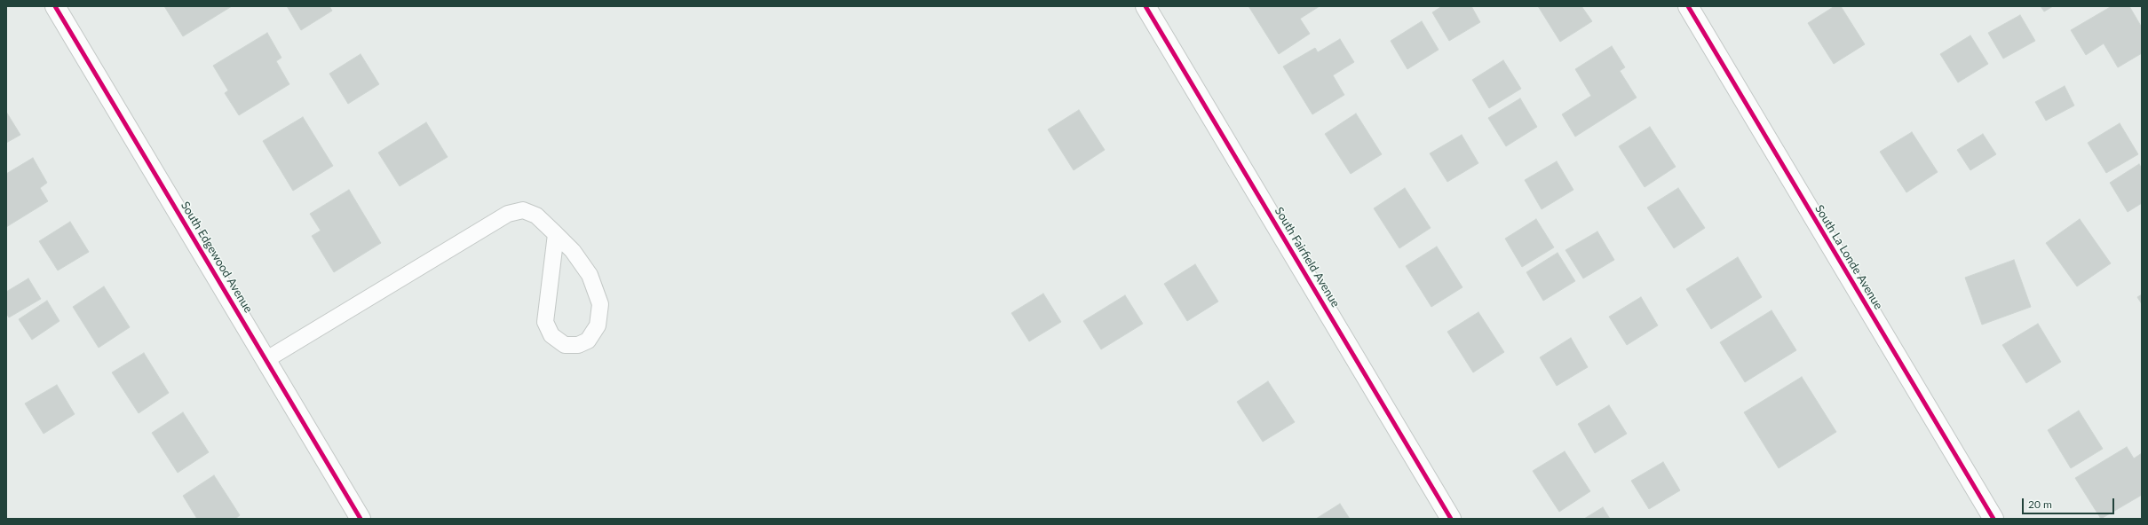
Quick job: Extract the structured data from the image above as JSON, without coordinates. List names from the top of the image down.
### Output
{
  "streets": {
    "street": ["South Edgewood Avenue", "South Fairfield Avenue", "South La Londe Avenue"]
  },
  "scale_bar": "20 m"
}
